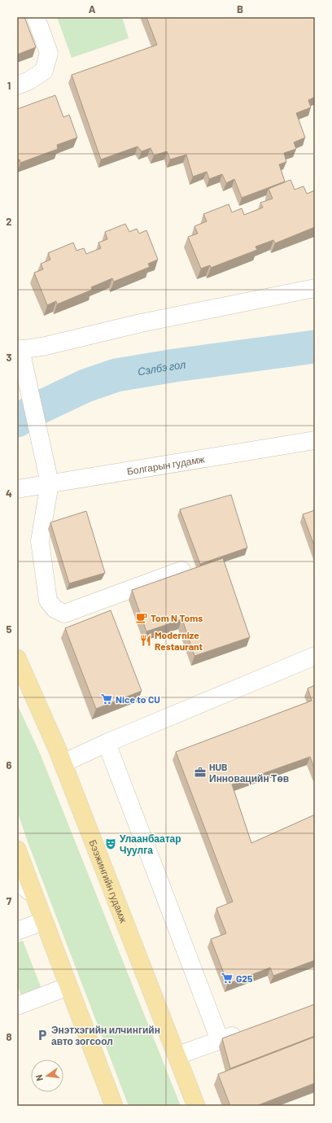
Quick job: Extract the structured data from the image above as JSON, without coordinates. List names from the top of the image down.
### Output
{
  "streets": {
    "main road": ["Бээжингийн гудамж"],
    "street": ["Болгарын гудамж"]
  },
  "water": ["Сэлбэ гол"],
  "places": {
    "cafe": ["Tom N Toms"],
    "restaurant": ["Modernize Restaurant"],
    "supermarket": ["Nice to CU", "G25"],
    "office": ["HUB Инновацийн Төв"],
    "theatre": ["Улаанбаатар Чуулга"],
    "parking": ["Энэтхэгийн илчингийн авто зогсоол"]
  },
  "north": "left",
  "grid": {
    "columns": ["A", "B"],
    "rows": [
      "1",
      "2",
      "3",
      "4",
      "5",
      "6",
      "7",
      "8"
    ]
  }
}
